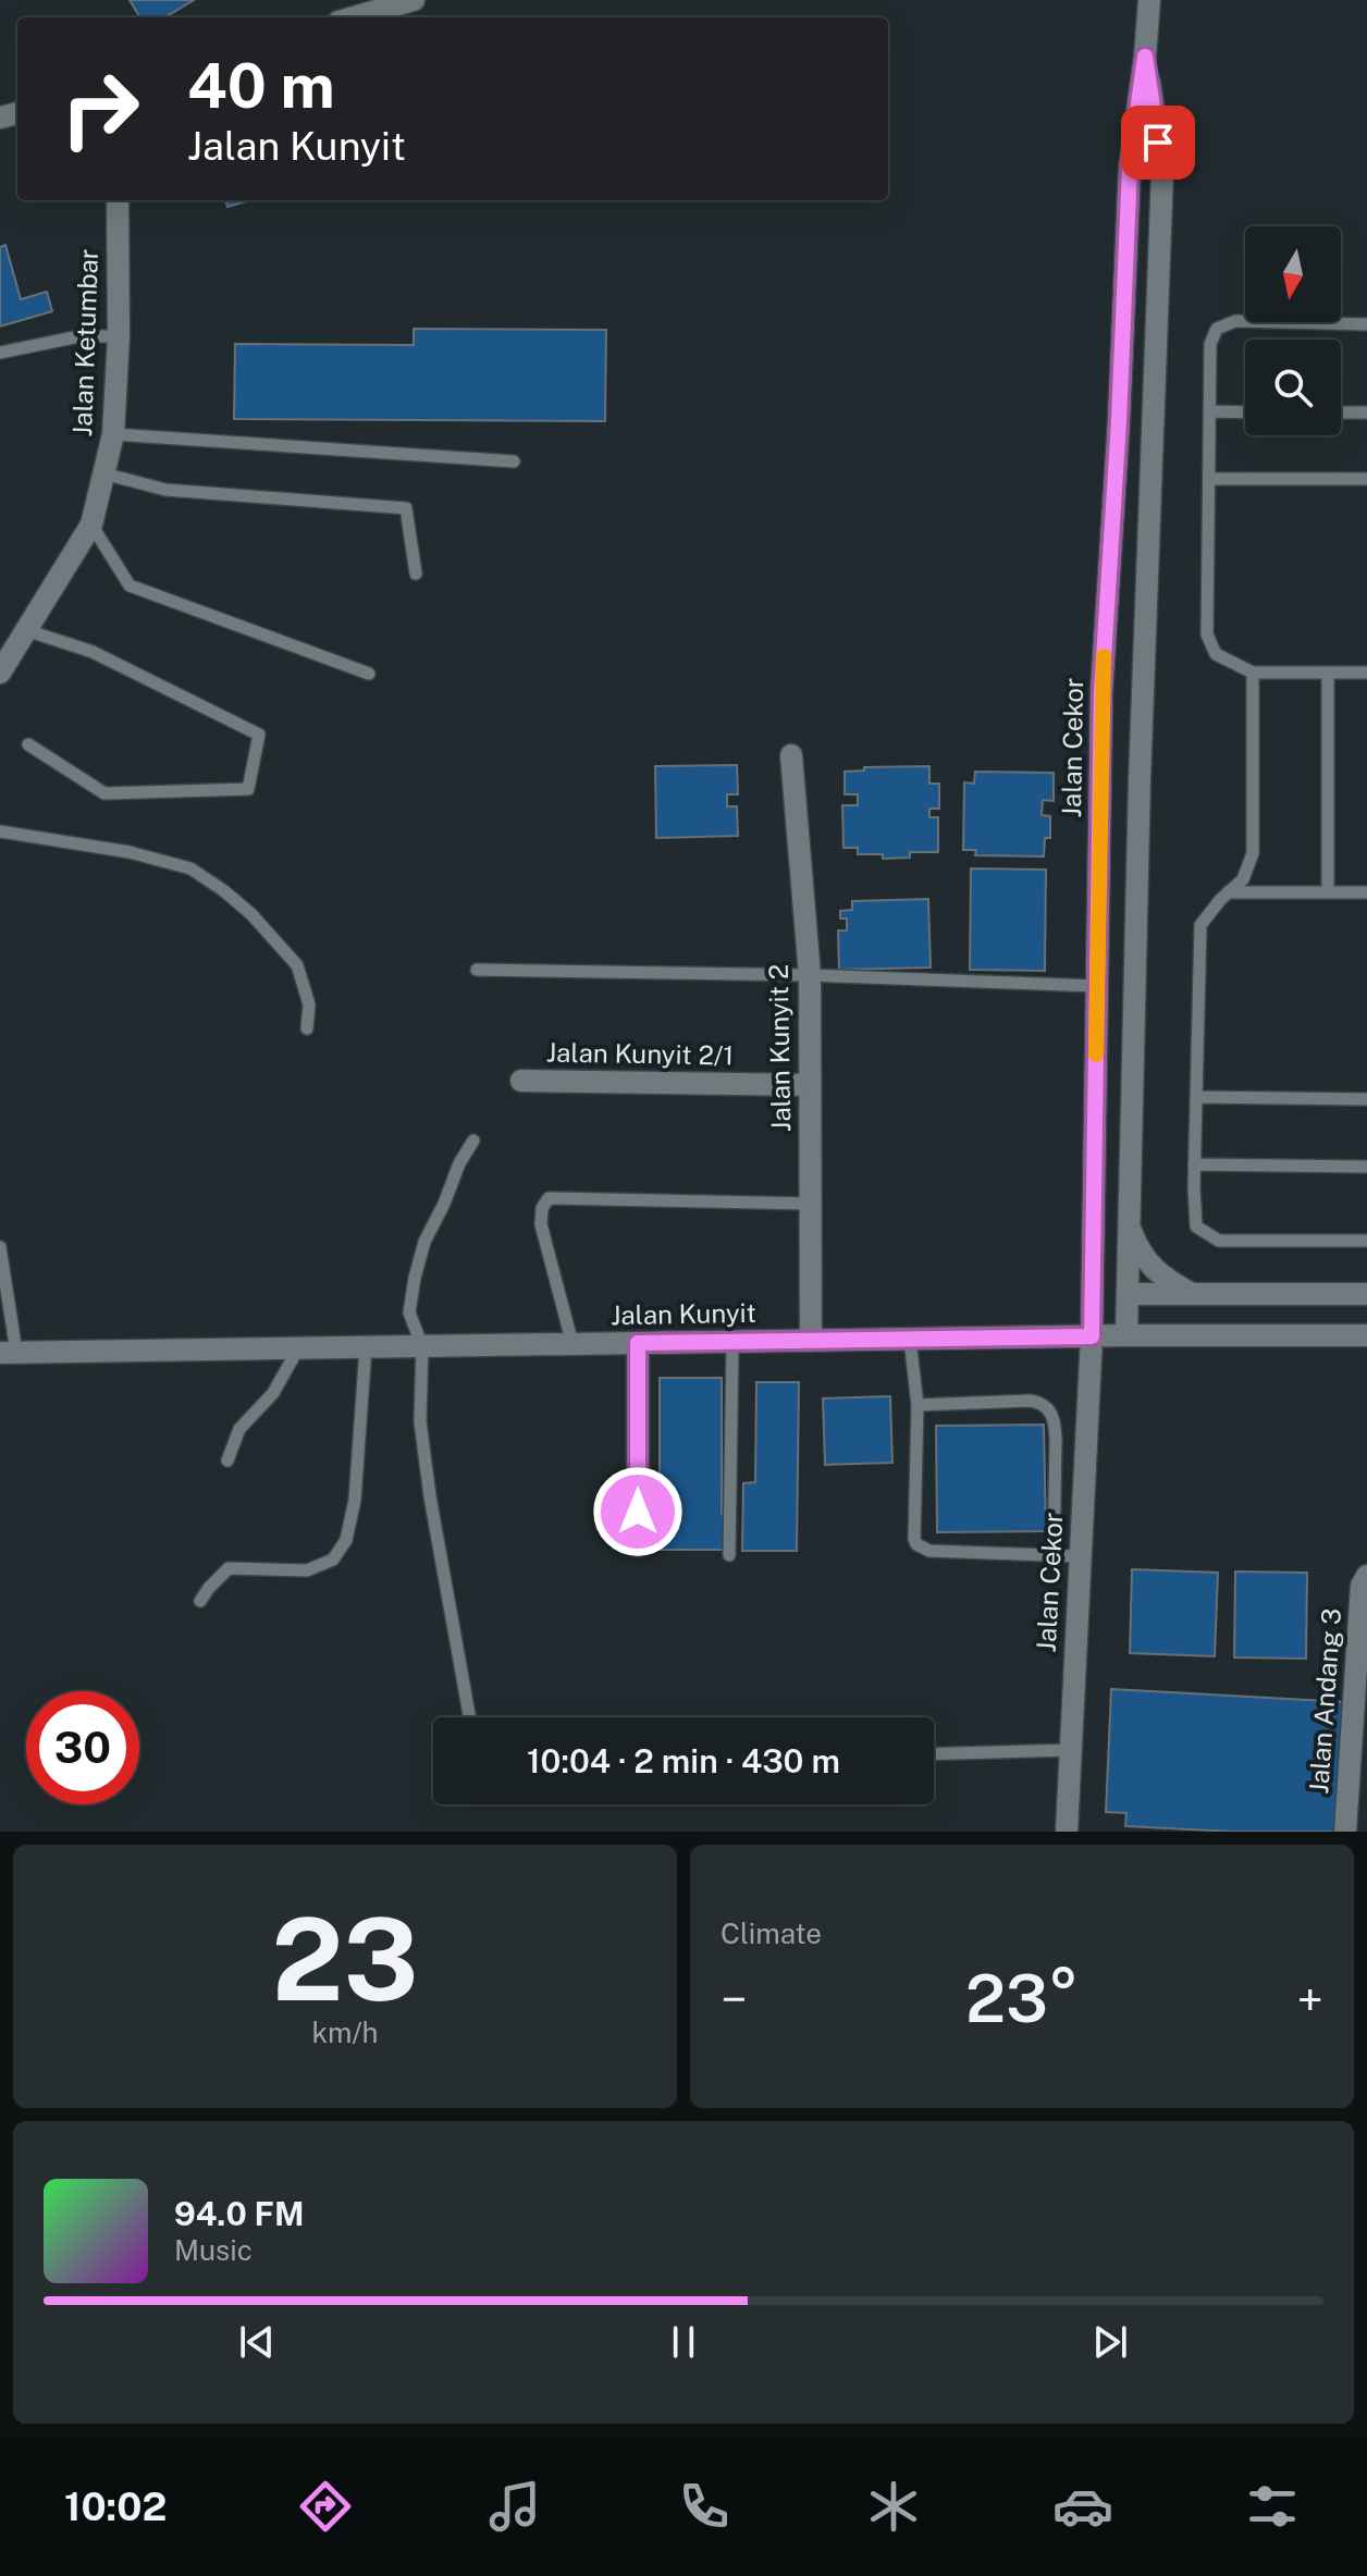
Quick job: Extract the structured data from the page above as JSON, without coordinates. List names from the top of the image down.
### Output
{
  "streets": {
    "street": [
      "Jalan Ketumbar",
      "Jalan Cekor",
      "Jalan Kunyit 2",
      "Jalan Kunyit 2/1",
      "Jalan Kunyit",
      "Jalan Andang 3"
    ]
  },
  "crossings": [
    ["Jalan Cekor", "Jalan Kunyit"],
    ["Jalan Kunyit 2", "Jalan Kunyit 2/1"],
    ["Jalan Kunyit 2", "Jalan Kunyit"]
  ],
  "north": "bottom",
  "page": {
    "turn": ["40 m", "Jalan Kunyit"],
    "limit": "30",
    "trip": "10:04 · 2 min · 430 m",
    "tile": [
      ["23", "km/h"],
      "Climate"
    ],
    "heat": ["−", "23°", "+"],
    "song": ["94.0 FM", "Music"],
    "tabs": "10:02"
  }
}
